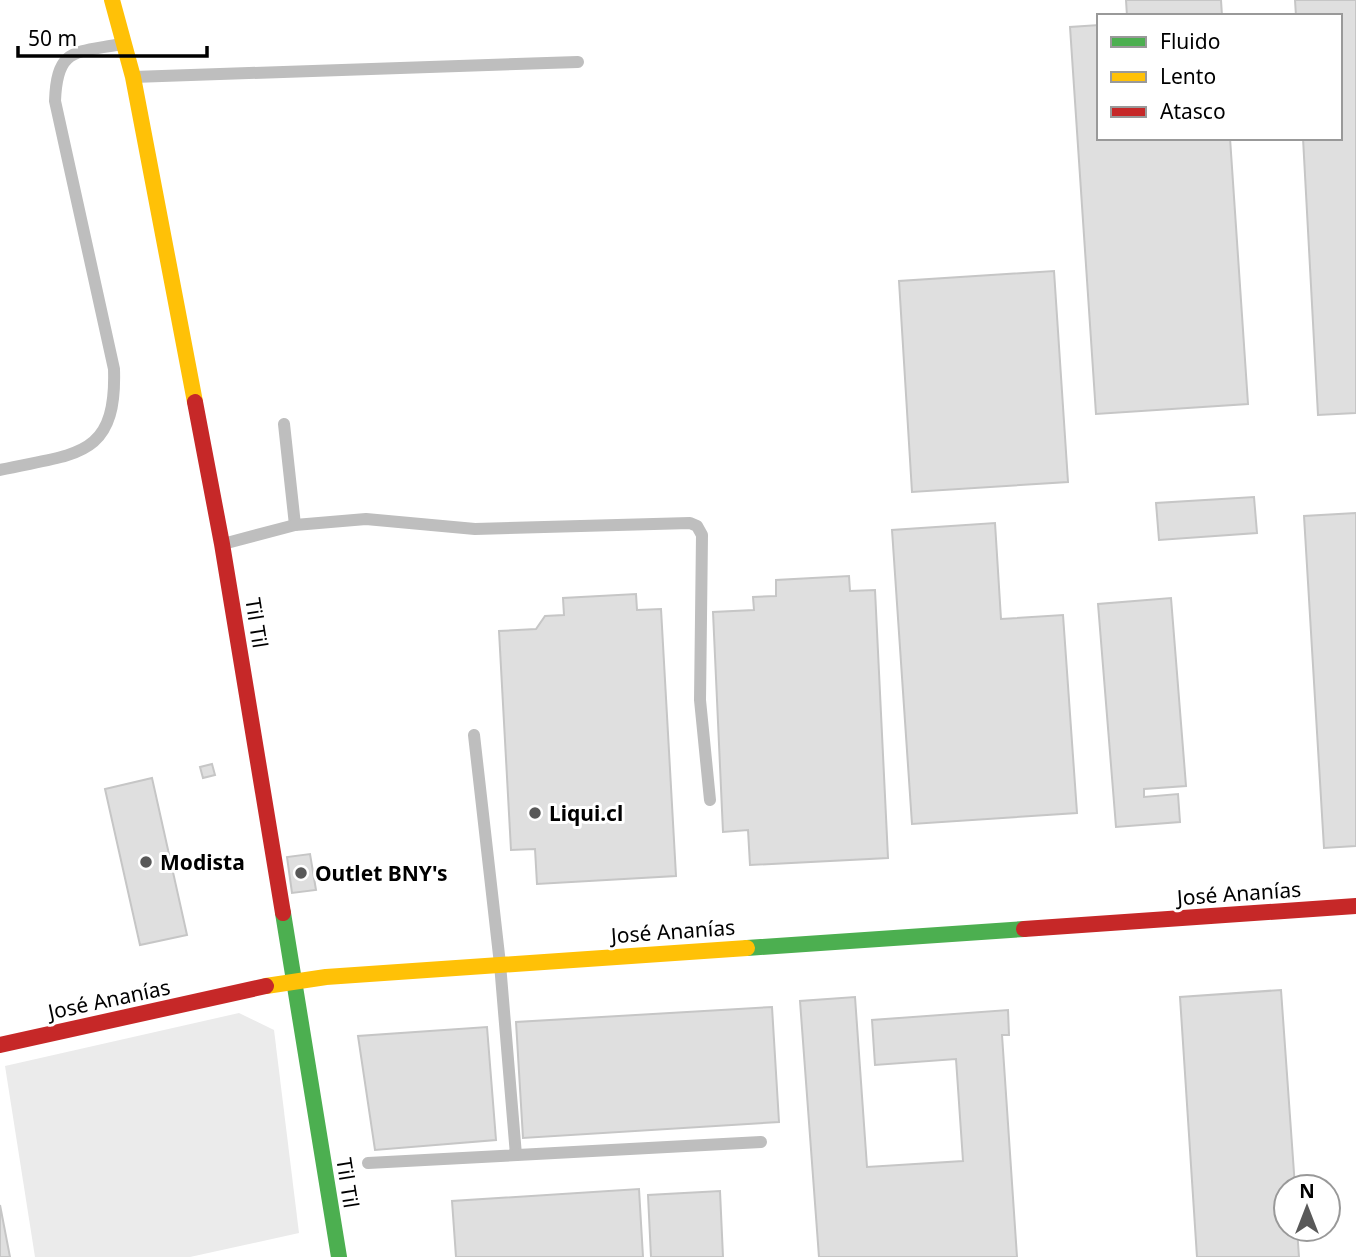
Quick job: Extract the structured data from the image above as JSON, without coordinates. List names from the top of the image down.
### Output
{
  "streets": {
    "street": ["Til Til", "José Ananías"]
  },
  "crossings": [
    ["Til Til", "José Ananías"]
  ],
  "places": ["Liqui.cl", "Modista", "Outlet BNY's"],
  "legend": ["Fluido", "Lento", "Atasco"],
  "scale_bar": "50 m",
  "north": "top"
}
